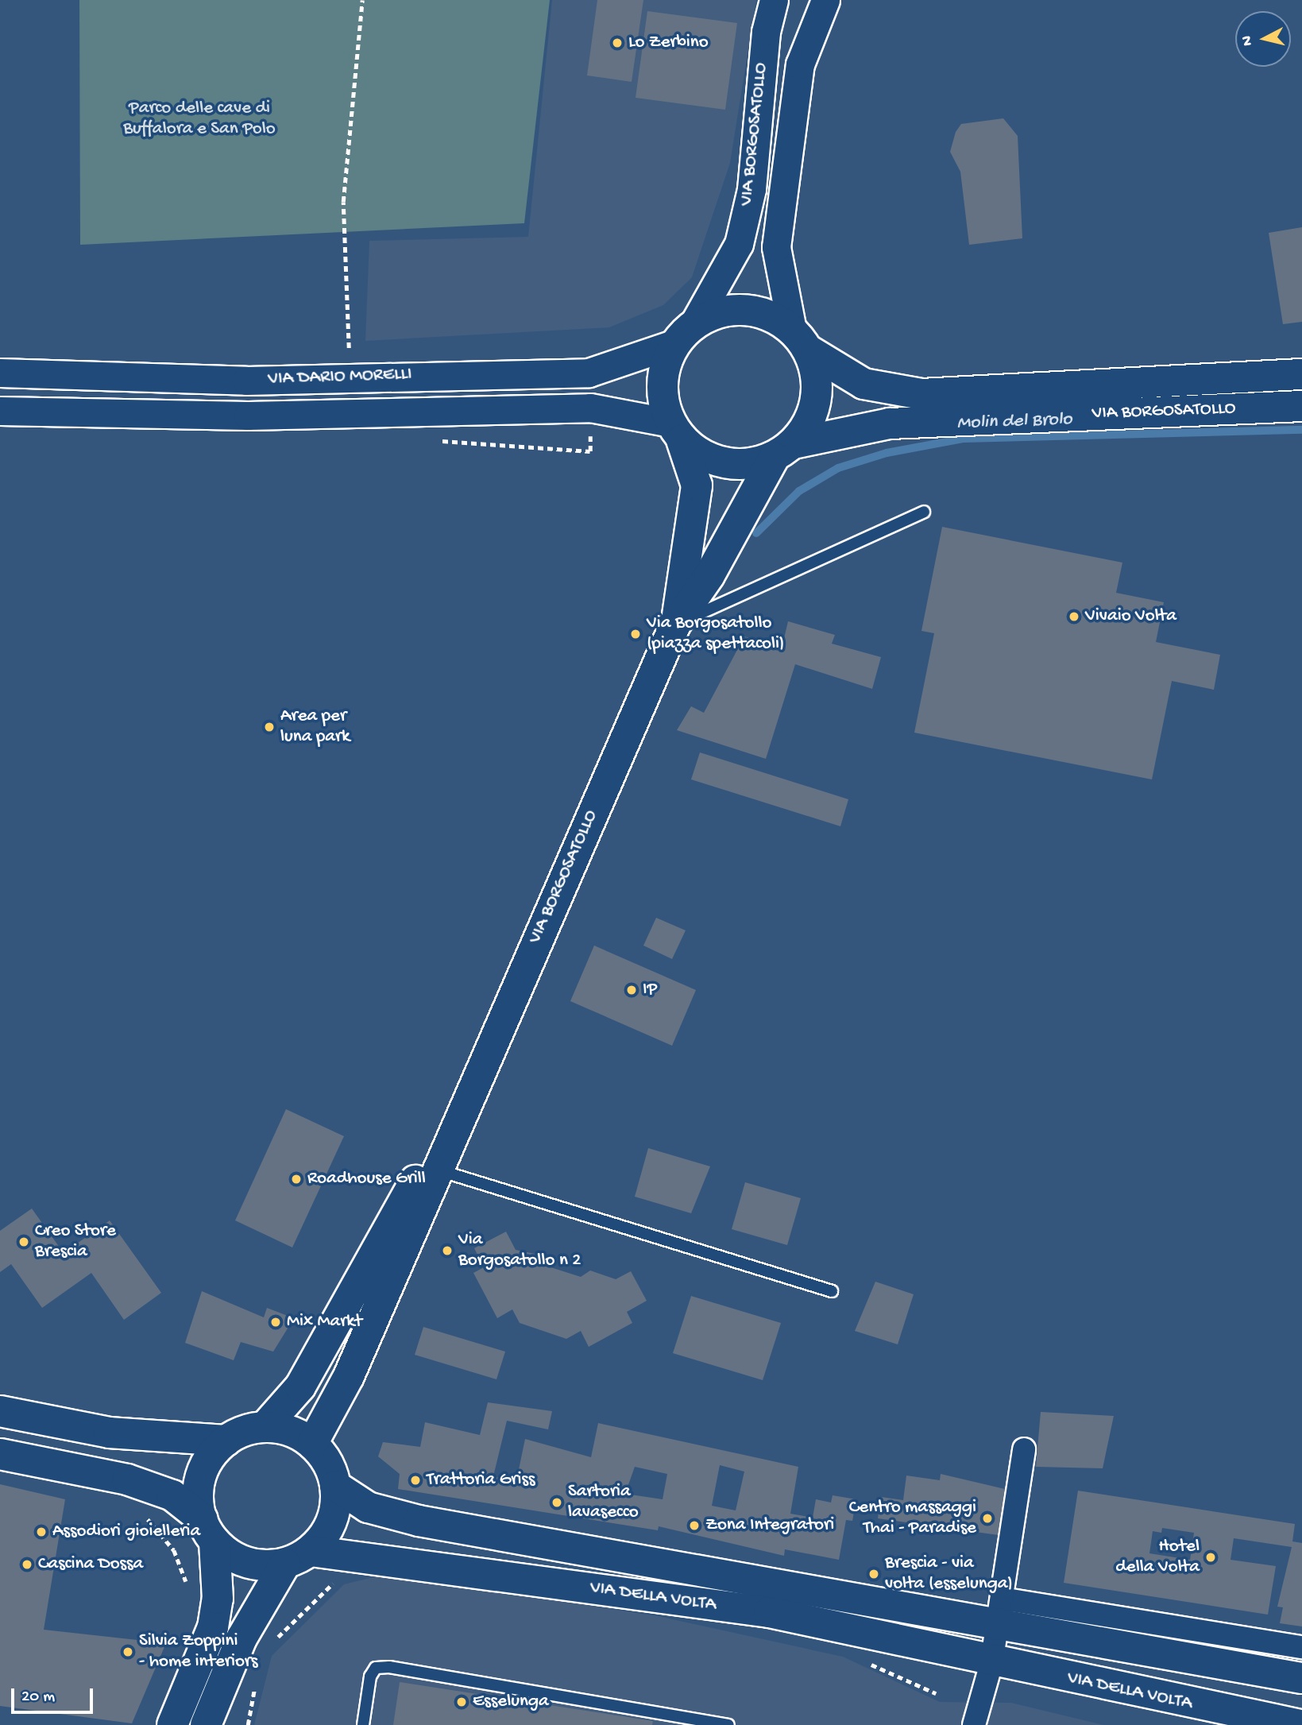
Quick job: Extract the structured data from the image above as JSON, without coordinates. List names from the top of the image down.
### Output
{
  "streets": {
    "main road": ["VIA BORGOSATOLLO", "VIA DELLA VOLTA"],
    "street": ["VIA DARIO MORELLI"]
  },
  "crossings": [
    ["VIA BORGOSATOLLO", "VIA DARIO MORELLI"],
    ["VIA BORGOSATOLLO", "VIA DELLA VOLTA"]
  ],
  "water": ["Molin del Brolo"],
  "parks": ["Parco delle cave di Buffalora e San Polo"],
  "places": [
    "Lo Zerbino",
    "Vivaio Volta",
    "Via Borgosatollo (piazza spettacoli)",
    "Area per luna park",
    "IP",
    "Roadhouse Grill",
    "Creo Store Brescia",
    "Via Borgosatollo n 2",
    "Mix Markt",
    "Trattoria Griss",
    "Sartoria lavasecco",
    "Centro massaggi Thai - Paradise",
    "Zona Integratori",
    "Assodiori gioielleria",
    "Hotel della Volta",
    "Cascina Dossa",
    "Brescia - via volta (esselunga)",
    "Silvia Zoppini - home interiors",
    "Esselunga"
  ],
  "scale_bar": "20 m",
  "north": "left"
}
